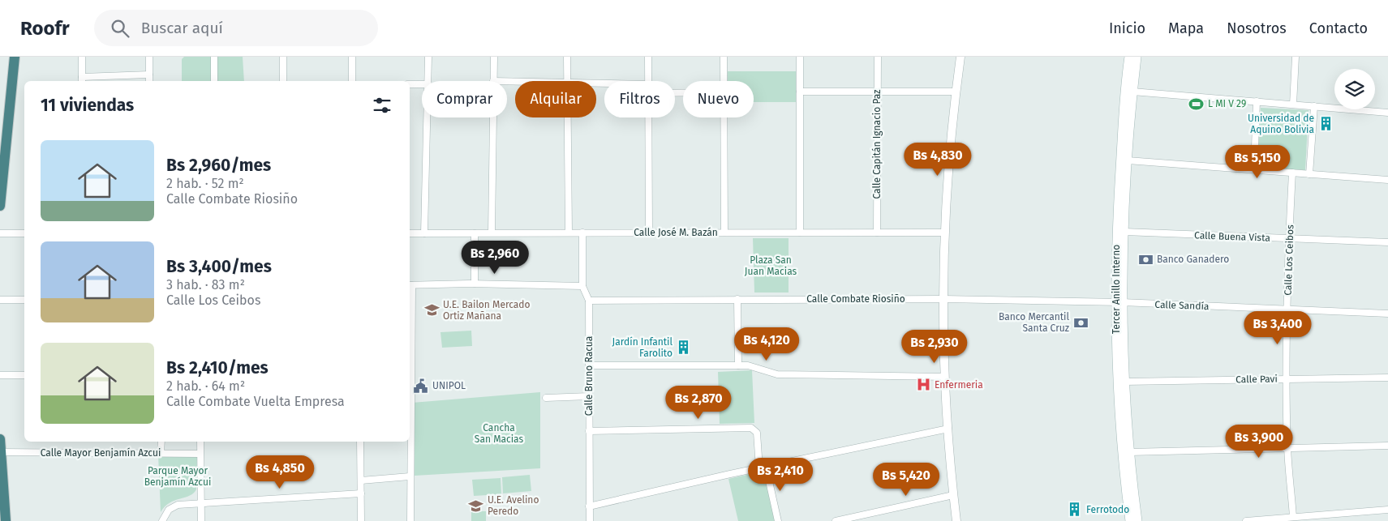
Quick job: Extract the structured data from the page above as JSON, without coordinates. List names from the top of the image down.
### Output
{
  "streets": {
    "main road": ["Tercer Anillo Interno"],
    "street": [
      "Calle Capitán Ignacio Paz",
      "Calle José M. Bazán",
      "Calle Buena Vista",
      "Calle Los Ceibos",
      "Calle Combate Riosiño",
      "Calle Sandía",
      "Calle Bruno Racua",
      "Calle Pavi",
      "Calle Mayor Benjamín Azcui"
    ]
  },
  "crossings": [
    ["Calle Capitán Ignacio Paz", "Calle José M. Bazán"],
    ["Calle José M. Bazán", "Calle Bruno Racua"],
    ["Calle Buena Vista", "Calle Los Ceibos"],
    ["Calle Buena Vista", "Tercer Anillo Interno"],
    ["Calle Los Ceibos", "Calle Sandía"],
    ["Calle Los Ceibos", "Calle Pavi"],
    ["Tercer Anillo Interno", "Calle Combate Riosiño"],
    ["Tercer Anillo Interno", "Calle Sandía"],
    ["Tercer Anillo Interno", "Calle Pavi"],
    ["Calle Combate Riosiño", "Calle Sandía"],
    ["Calle Combate Riosiño", "Calle Bruno Racua"]
  ],
  "parks": ["Plaza San Juan Macias", "Cancha San Macias", "Parque Mayor Benjamín Azcui"],
  "places": {
    "sports": ["L MI V 29"],
    "building": ["Universidad de Aquino Bolivia", "Jardín Infantil Farolito", "Ferrotodo"],
    "bank": ["Banco Ganadero", "Banco Mercantil Santa Cruz"],
    "school or university": ["U.E. Bailon Mercado Ortiz Mañana", "U.E. Avelino Peredo"],
    "hospital": ["Enfermeria"],
    "public building": ["UNIPOL"]
  },
  "page": {
    "header": "Roofr",
    "search": "Buscar aquí",
    "nav": [
      "Inicio",
      "Mapa",
      "Nosotros",
      "Contacto"
    ],
    "chip": [
      "Comprar",
      "Alquilar",
      "Filtros",
      "Nuevo"
    ],
    "heading": "11 viviendas",
    "list": [
      {
        "name": "Bs 2,960/mes",
        "note": "2 hab. · 52 m² · Calle Combate Riosiño"
      },
      {
        "name": "Bs 3,400/mes",
        "note": "3 hab. · 83 m² · Calle Los Ceibos"
      },
      {
        "name": "Bs 2,410/mes",
        "note": "2 hab. · 64 m² · Calle Combate Vuelta Empresa"
      }
    ],
    "price": [
      "Bs 4,830",
      "Bs 5,150",
      "Bs 2,960",
      "Bs 3,400",
      "Bs 4,120",
      "Bs 2,930",
      "Bs 2,870",
      "Bs 3,900",
      "Bs 4,850",
      "Bs 2,410",
      "Bs 5,420"
    ]
  }
}
